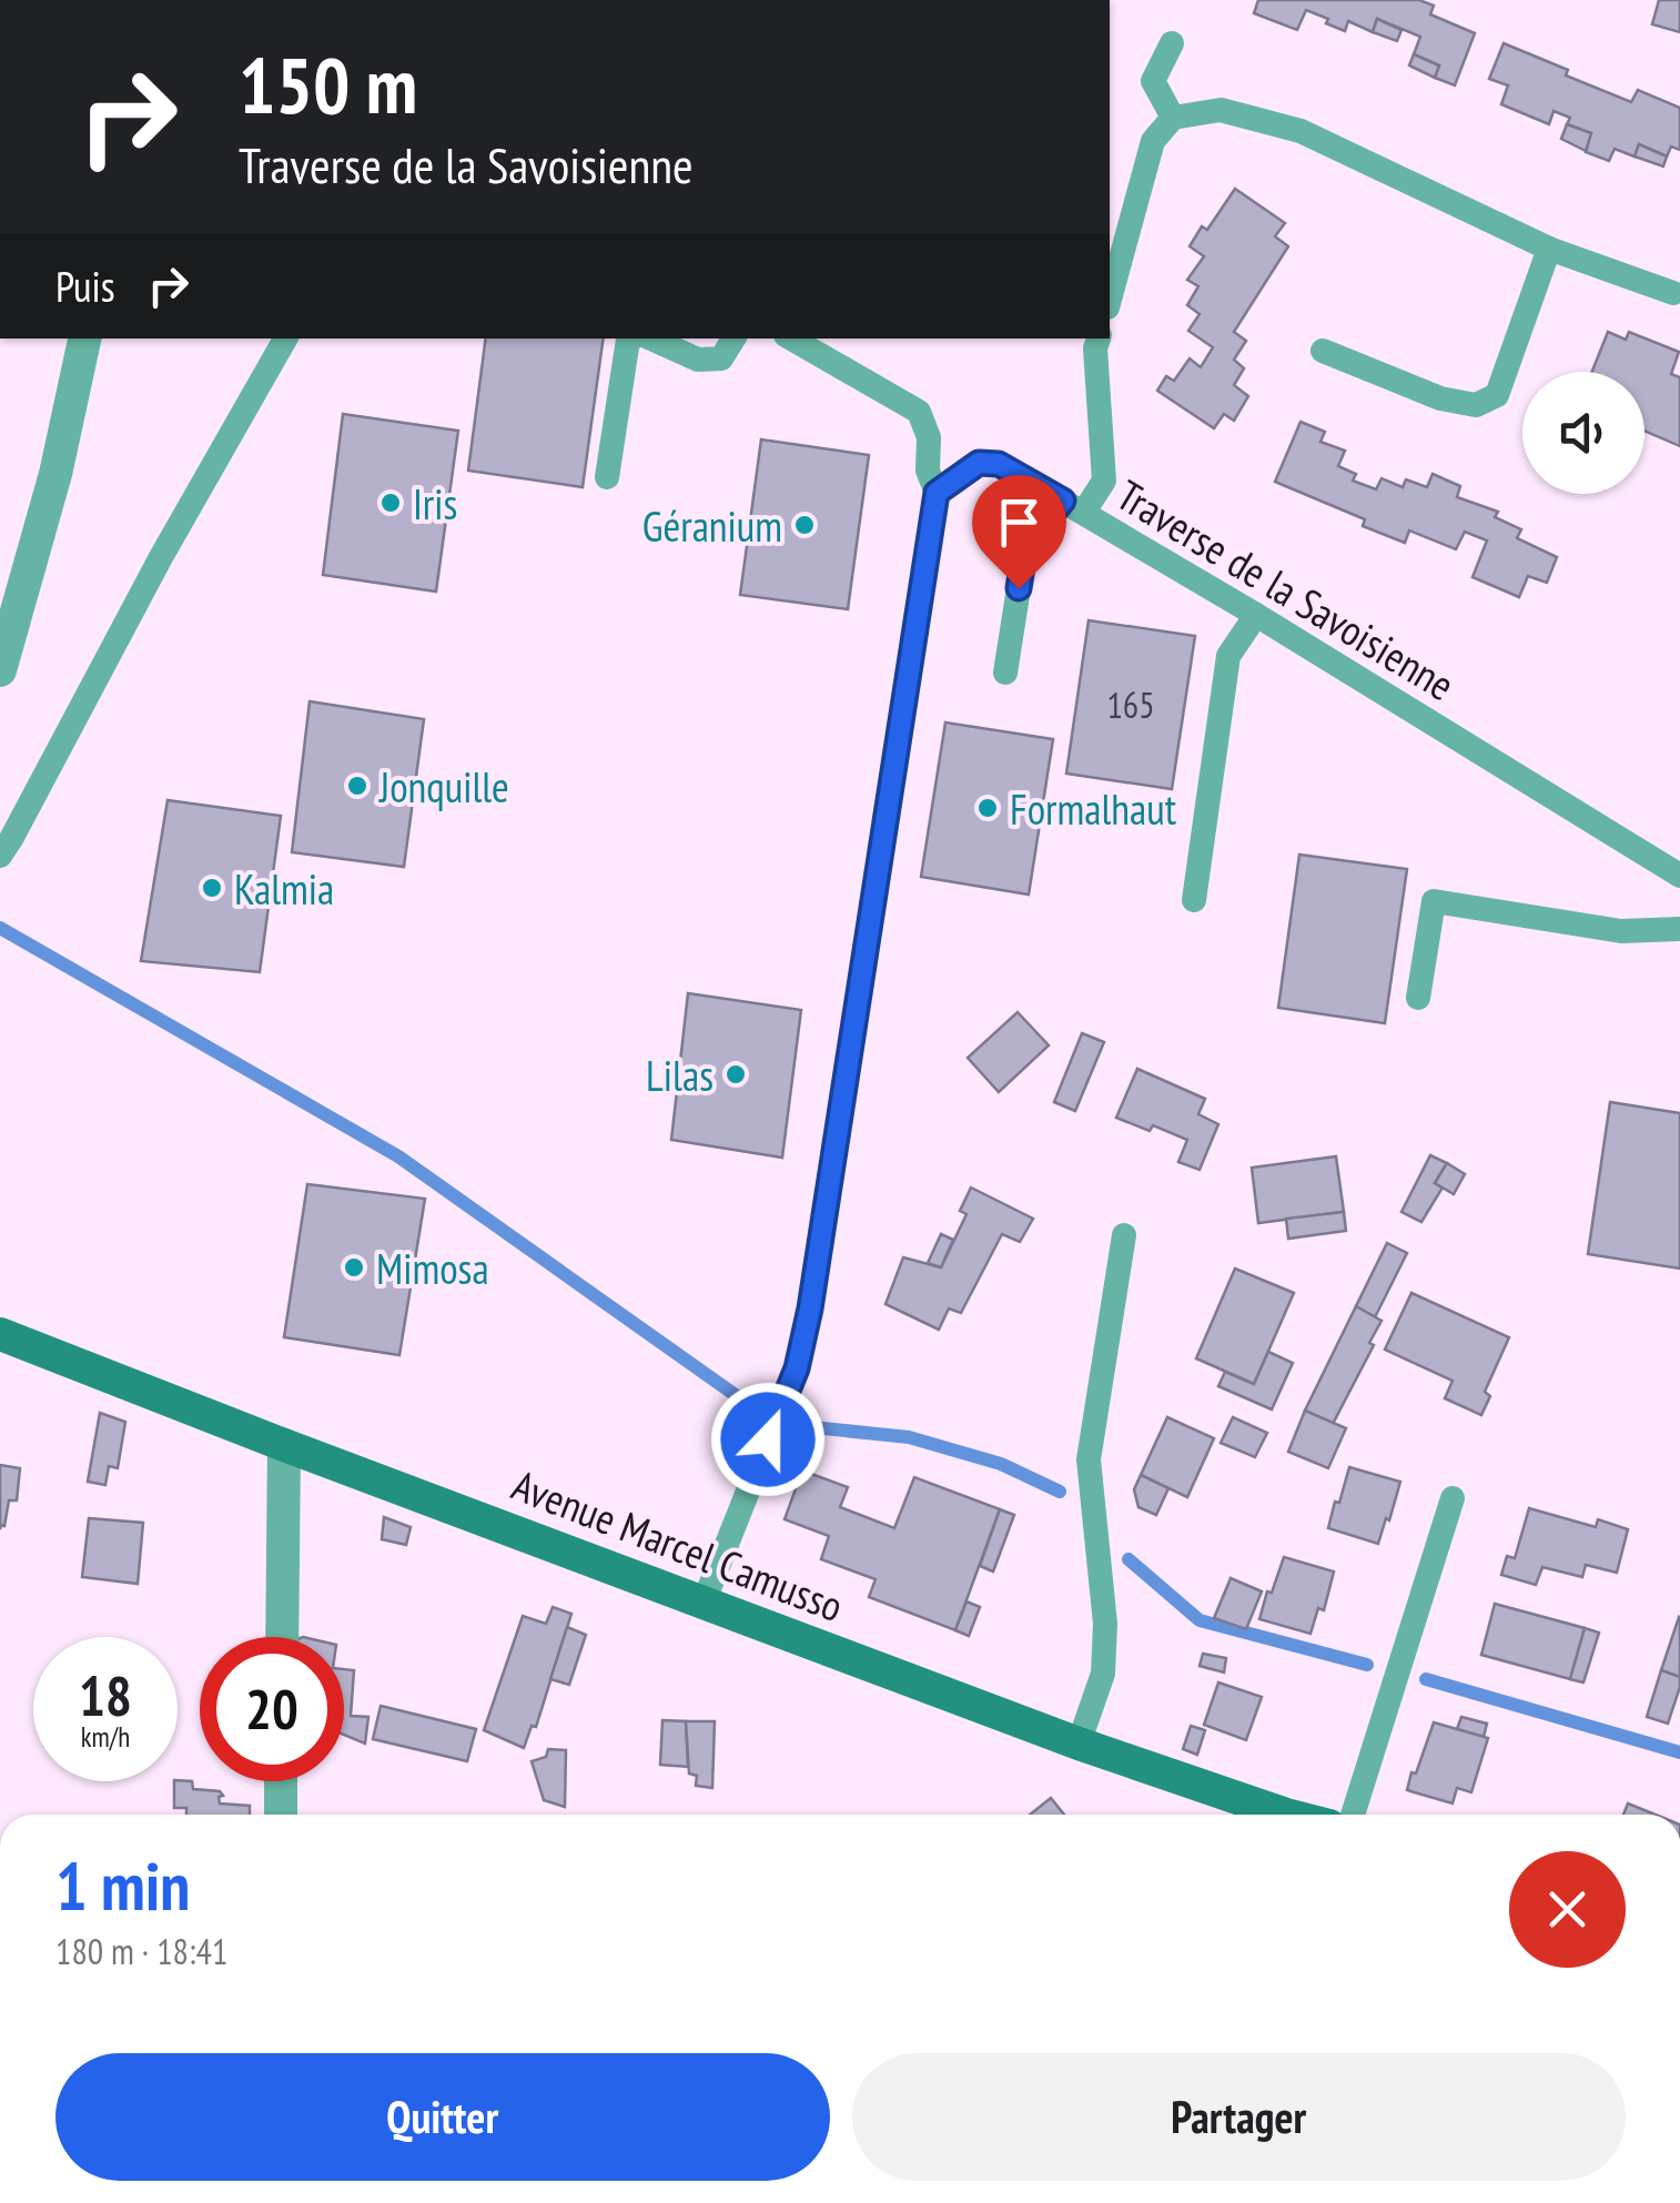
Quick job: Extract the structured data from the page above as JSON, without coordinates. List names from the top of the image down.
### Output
{
  "streets": {
    "street": ["Avenue Marcel Camusso"],
    "lane": ["Traverse de la Savoisienne"]
  },
  "places": [
    "Iris",
    "Géranium",
    "Jonquille",
    "Formalhaut",
    "Kalmia",
    "Lilas",
    "Mimosa"
  ],
  "house_numbers": ["165"],
  "page": {
    "turn": ["150 m", "Traverse de la Savoisienne"],
    "then": "Puis",
    "speed": "18 km/h",
    "limit": "20",
    "heading": ["1 min", "180 m · 18:41"],
    "buttons": ["Quitter", "Partager"]
  }
}
